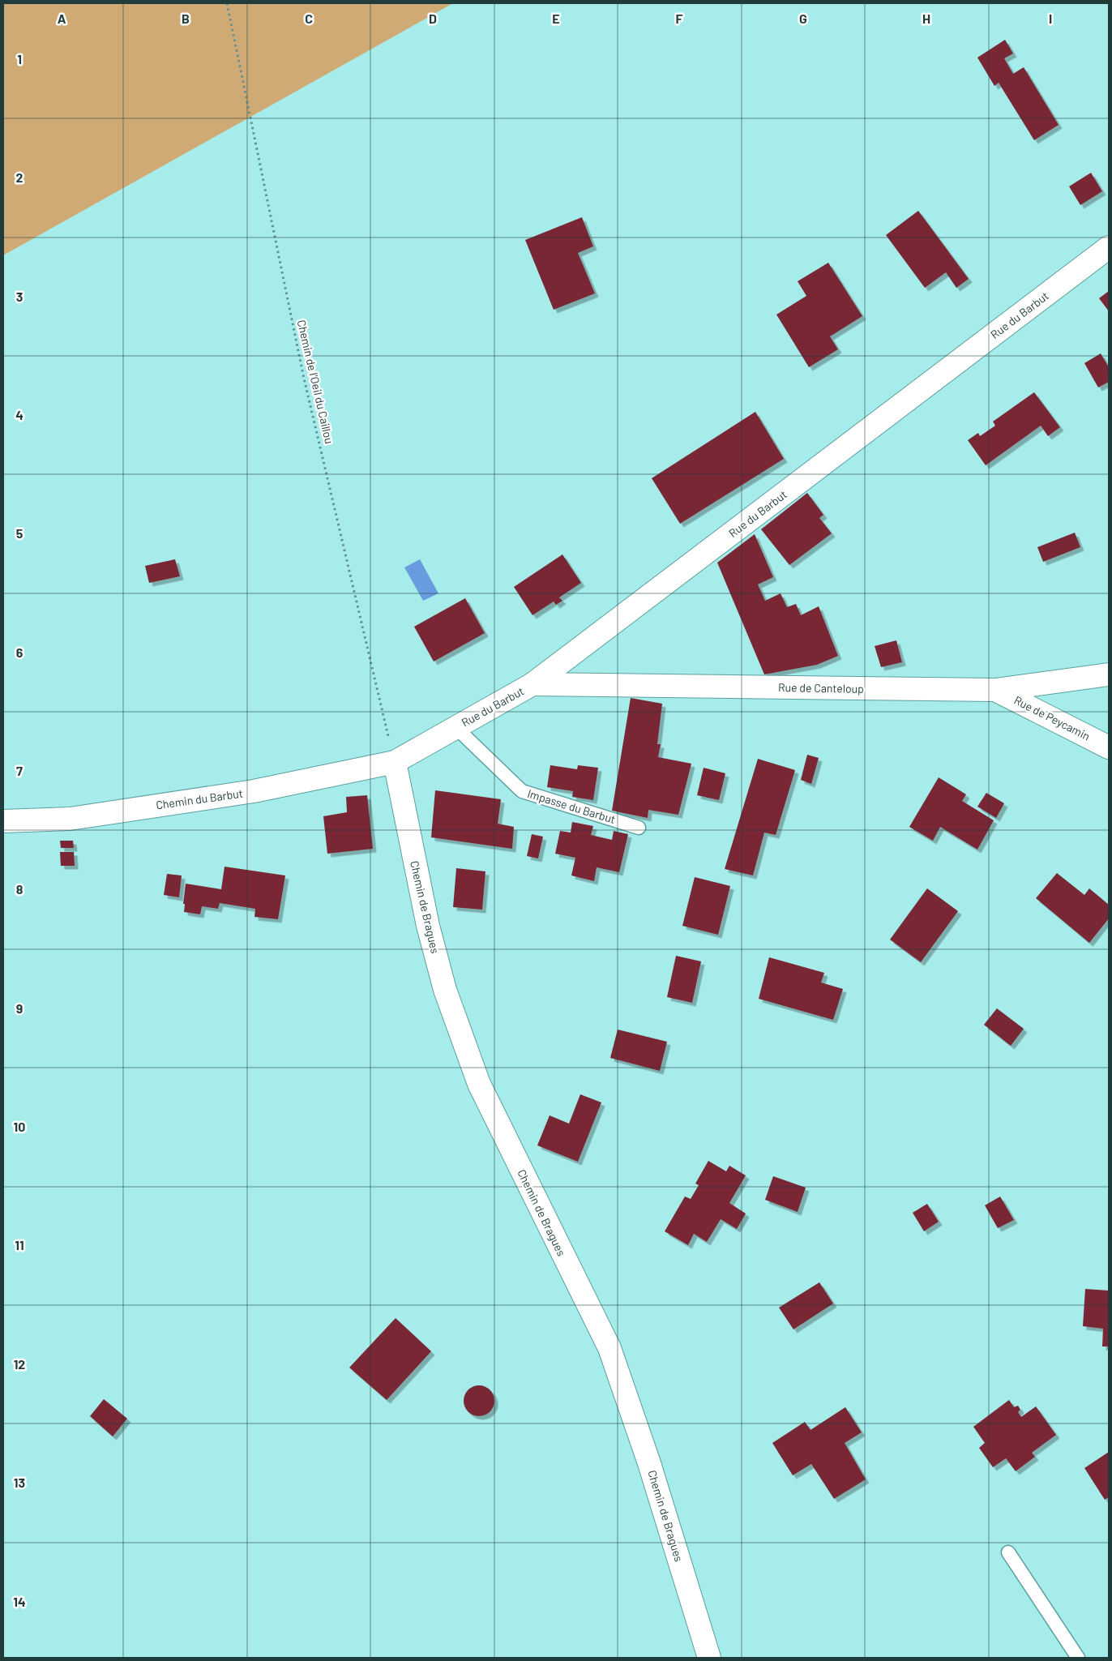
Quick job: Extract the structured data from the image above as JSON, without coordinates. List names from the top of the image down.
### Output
{
  "streets": {
    "street": [
      "Rue du Barbut",
      "Rue de Canteloup",
      "Rue de Peycamin",
      "Chemin du Barbut",
      "Chemin de Bragues"
    ],
    "lane": ["Impasse du Barbut"],
    "path": ["Chemin de l'Oeil du Caillou"]
  },
  "crossings": [
    ["Rue du Barbut", "Chemin de l'Oeil du Caillou"],
    ["Rue du Barbut", "Rue de Canteloup"],
    ["Rue du Barbut", "Chemin du Barbut"],
    ["Rue du Barbut", "Impasse du Barbut"],
    ["Rue du Barbut", "Chemin de Bragues"],
    ["Chemin de l'Oeil du Caillou", "Chemin du Barbut"],
    ["Chemin de l'Oeil du Caillou", "Chemin de Bragues"],
    ["Rue de Canteloup", "Rue de Peycamin"],
    ["Chemin du Barbut", "Chemin de Bragues"]
  ],
  "grid": {
    "columns": [
      "A",
      "B",
      "C",
      "D",
      "E",
      "F",
      "G",
      "H",
      "I"
    ],
    "rows": [
      "1",
      "2",
      "3",
      "4",
      "5",
      "6",
      "7",
      "8",
      "9",
      "10",
      "11",
      "12",
      "13",
      "14"
    ]
  }
}
